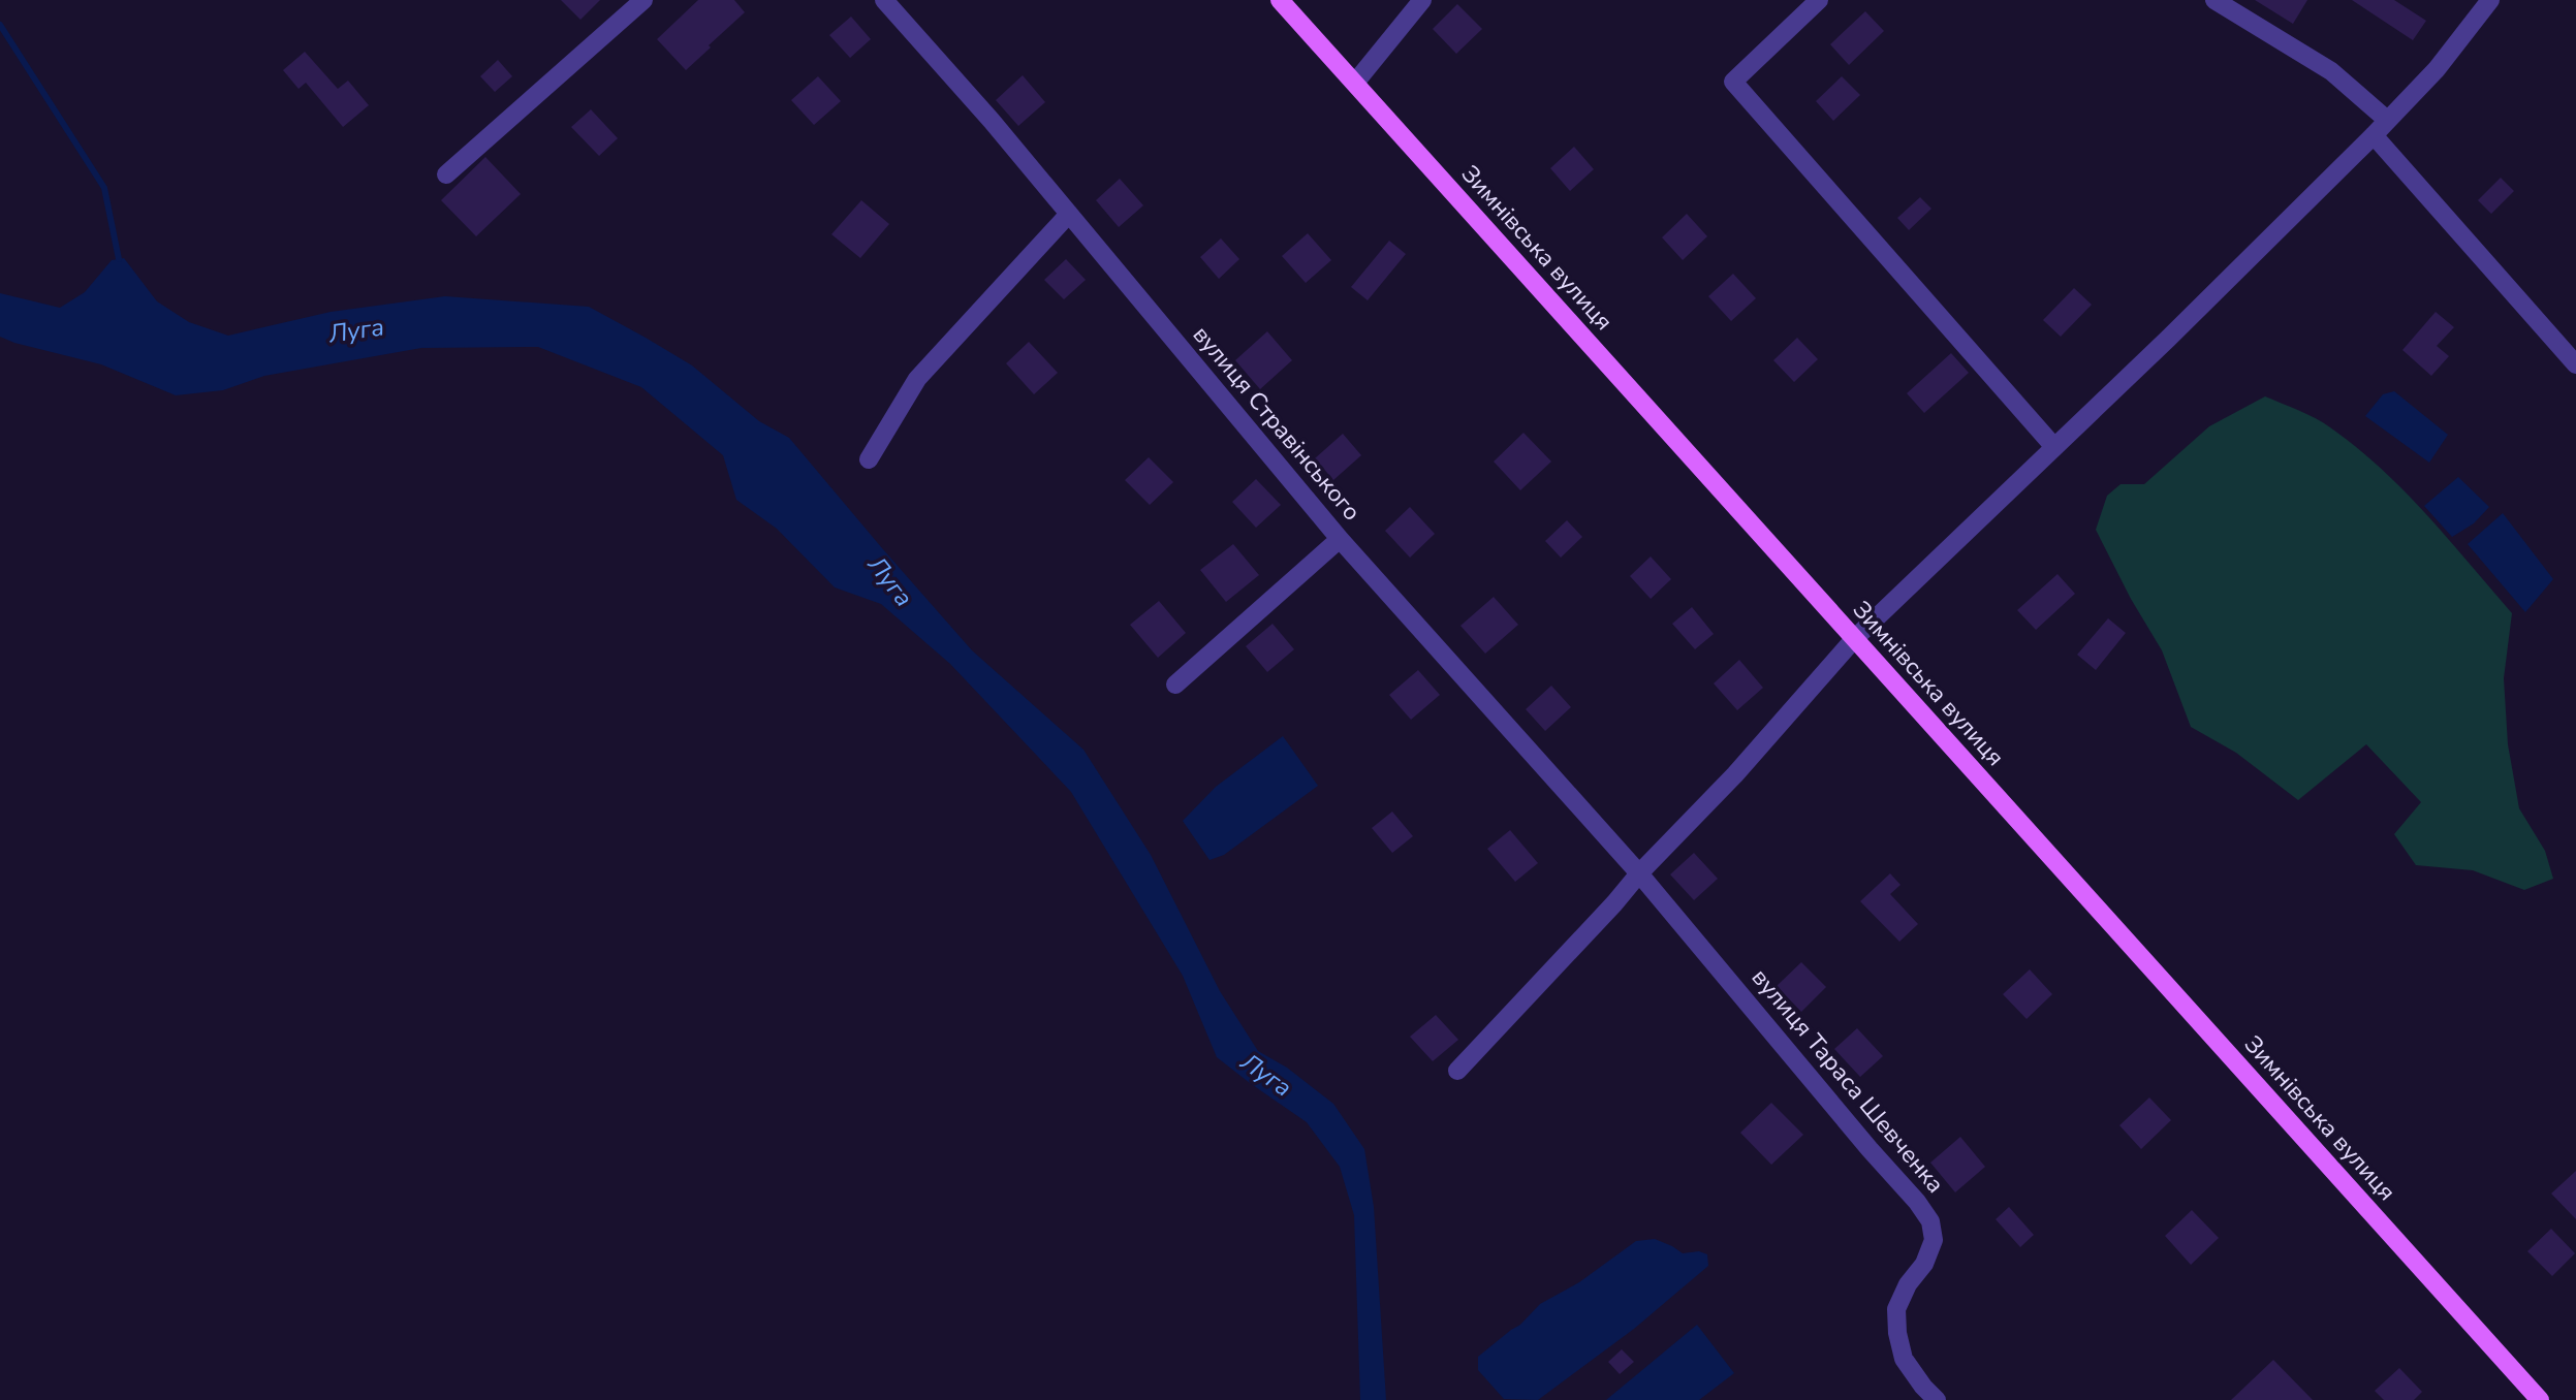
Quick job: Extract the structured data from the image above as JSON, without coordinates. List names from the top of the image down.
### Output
{
  "streets": {
    "main road": ["Зимнівська вулиця"],
    "street": ["вулиця Стравінського", "вулиця Тараса Шевченка"]
  },
  "crossings": [
    ["вулиця Стравінського", "вулиця Тараса Шевченка"]
  ],
  "water": ["Луга"]
}
